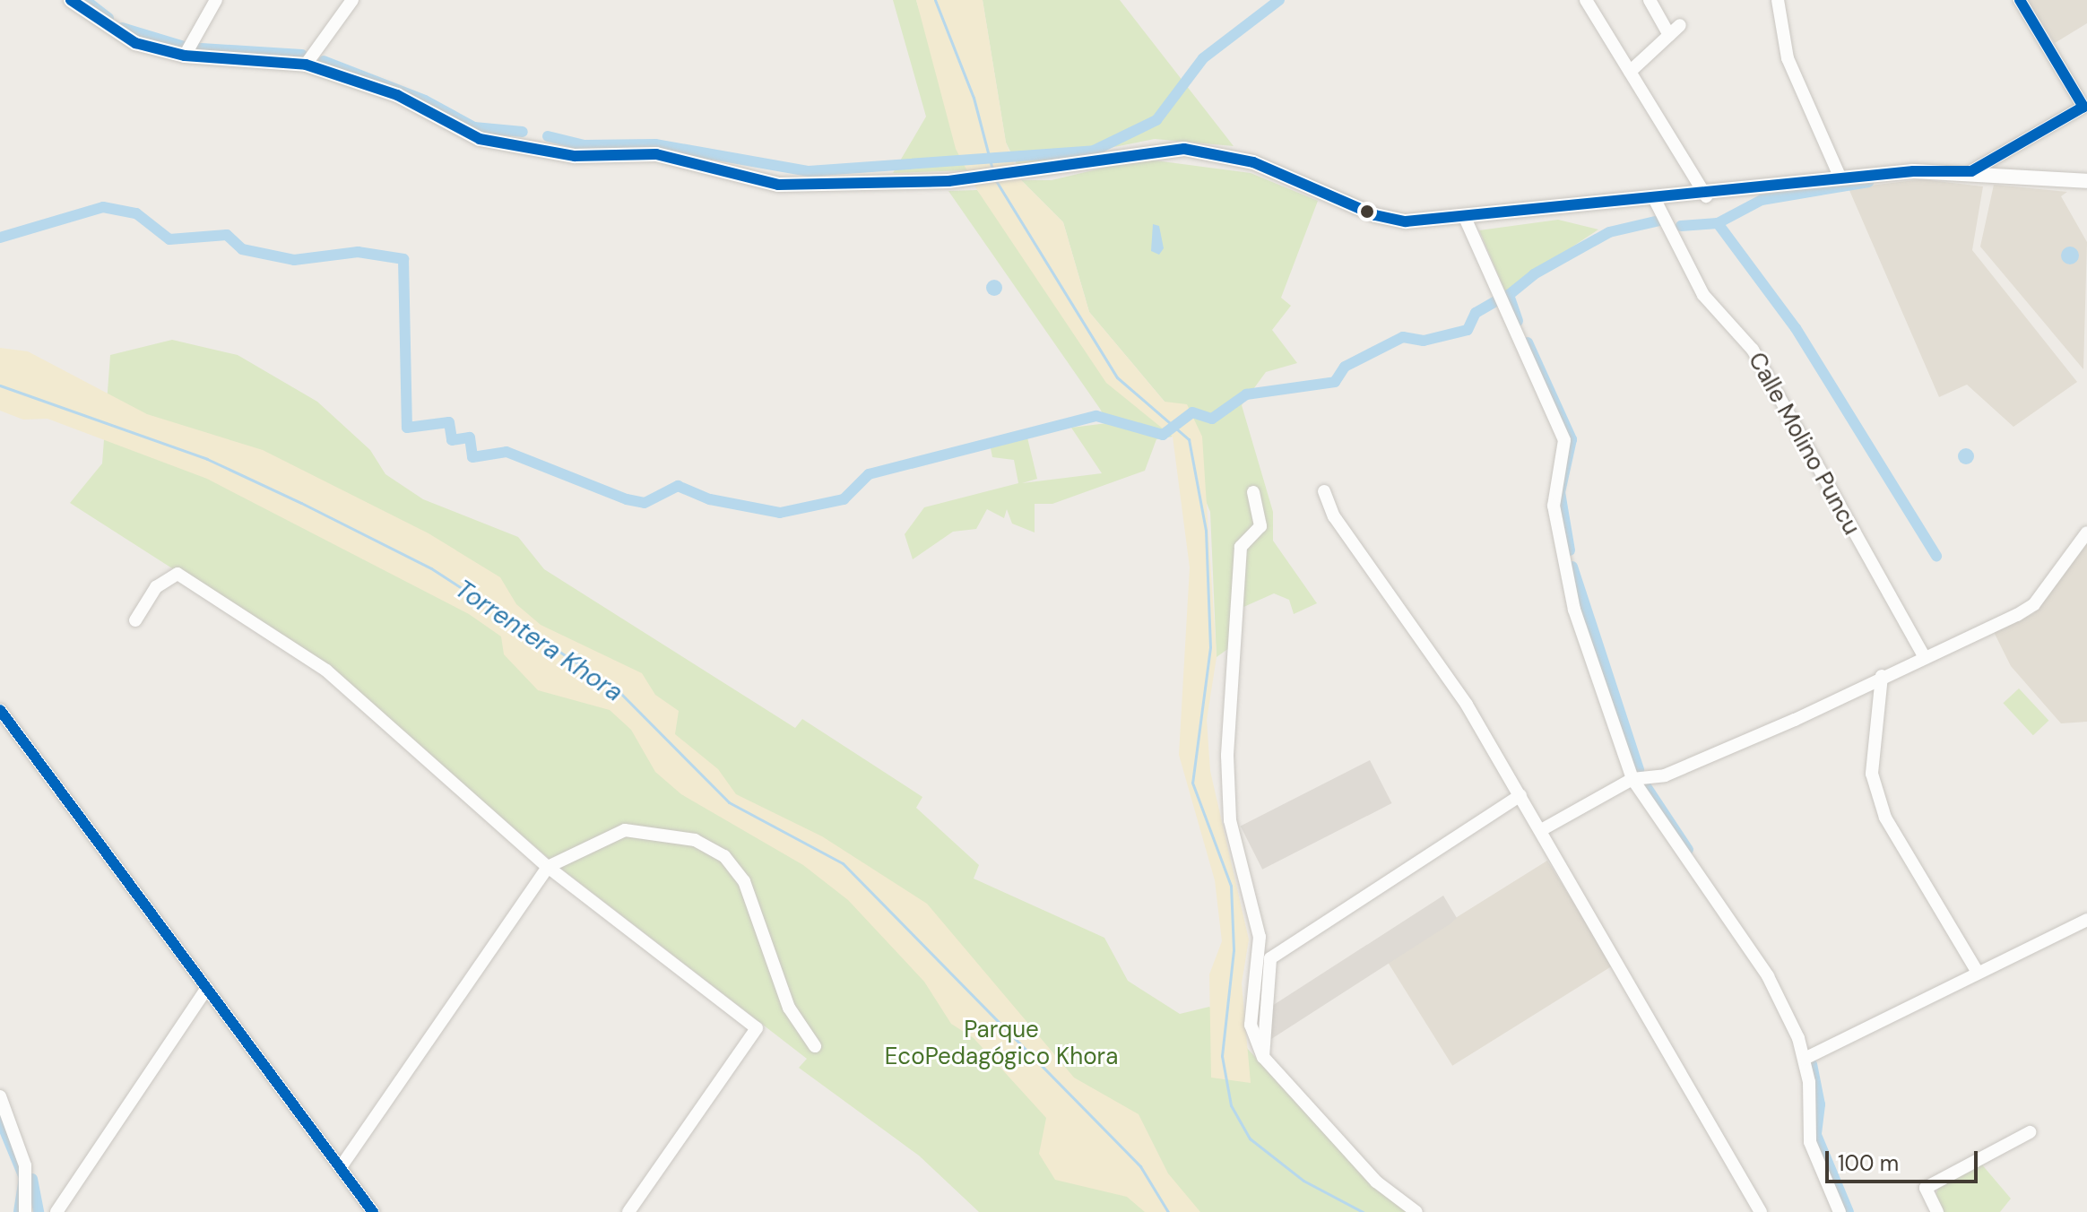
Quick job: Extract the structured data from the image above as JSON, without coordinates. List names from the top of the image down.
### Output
{
  "streets": {
    "street": ["Calle Molino Puncu"]
  },
  "water": ["Torrentera Khora"],
  "parks": ["Parque EcoPedagógico Khora"],
  "scale_bar": "100 m"
}
